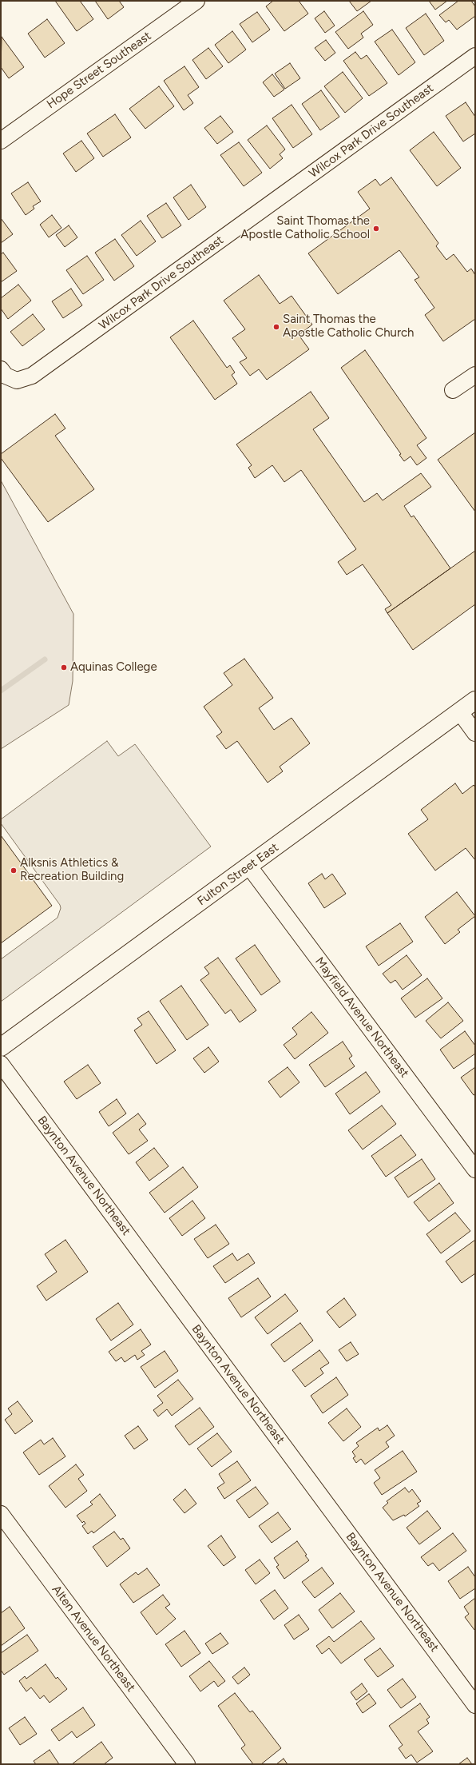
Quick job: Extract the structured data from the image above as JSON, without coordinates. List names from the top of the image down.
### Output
{
  "streets": {
    "main road": ["Fulton Street East"],
    "street": [
      "Hope Street Southeast",
      "Wilcox Park Drive Southeast",
      "Mayfield Avenue Northeast",
      "Baynton Avenue Northeast",
      "Alten Avenue Northeast"
    ]
  },
  "crossings": [
    ["Fulton Street East", "Mayfield Avenue Northeast"]
  ],
  "places": [
    "Saint Thomas the Apostle Catholic School",
    "Saint Thomas the Apostle Catholic Church",
    "Aquinas College",
    "Alksnis Athletics & Recreation Building"
  ]
}
